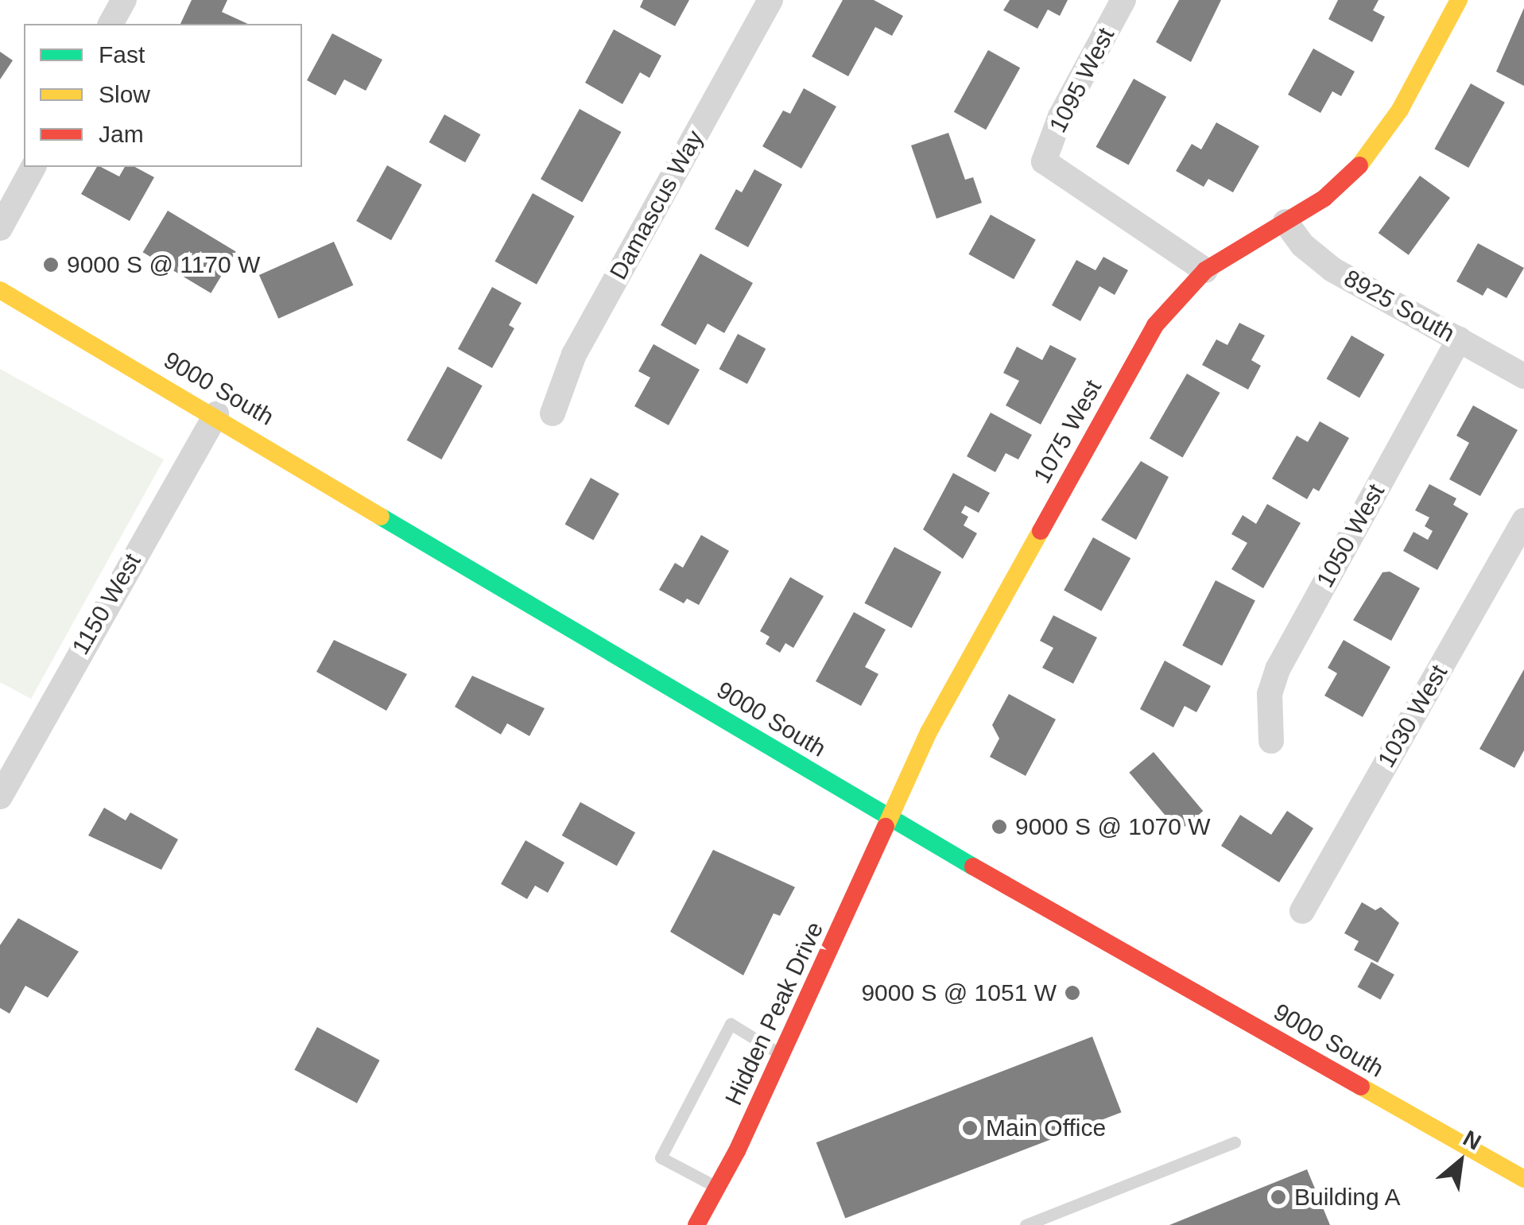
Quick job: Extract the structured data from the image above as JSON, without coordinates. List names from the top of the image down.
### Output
{
  "streets": {
    "main road": ["9000 South", "1075 West", "Hidden Peak Drive"],
    "street": [
      "1095 West",
      "Damascus Way",
      "8925 South",
      "1050 West",
      "1150 West",
      "1030 West"
    ]
  },
  "crossings": [
    ["1095 West", "1075 West"],
    ["8925 South", "1075 West"],
    ["8925 South", "1050 West"],
    ["9000 South", "1075 West"],
    ["9000 South", "1150 West"],
    ["9000 South", "Hidden Peak Drive"],
    ["1075 West", "Hidden Peak Drive"]
  ],
  "places": [
    "9000 S @ 1170 W",
    "9000 S @ 1070 W",
    "9000 S @ 1051 W",
    "Main Office",
    "Building A"
  ],
  "legend": ["Fast", "Slow", "Jam"],
  "north": "top right"
}
